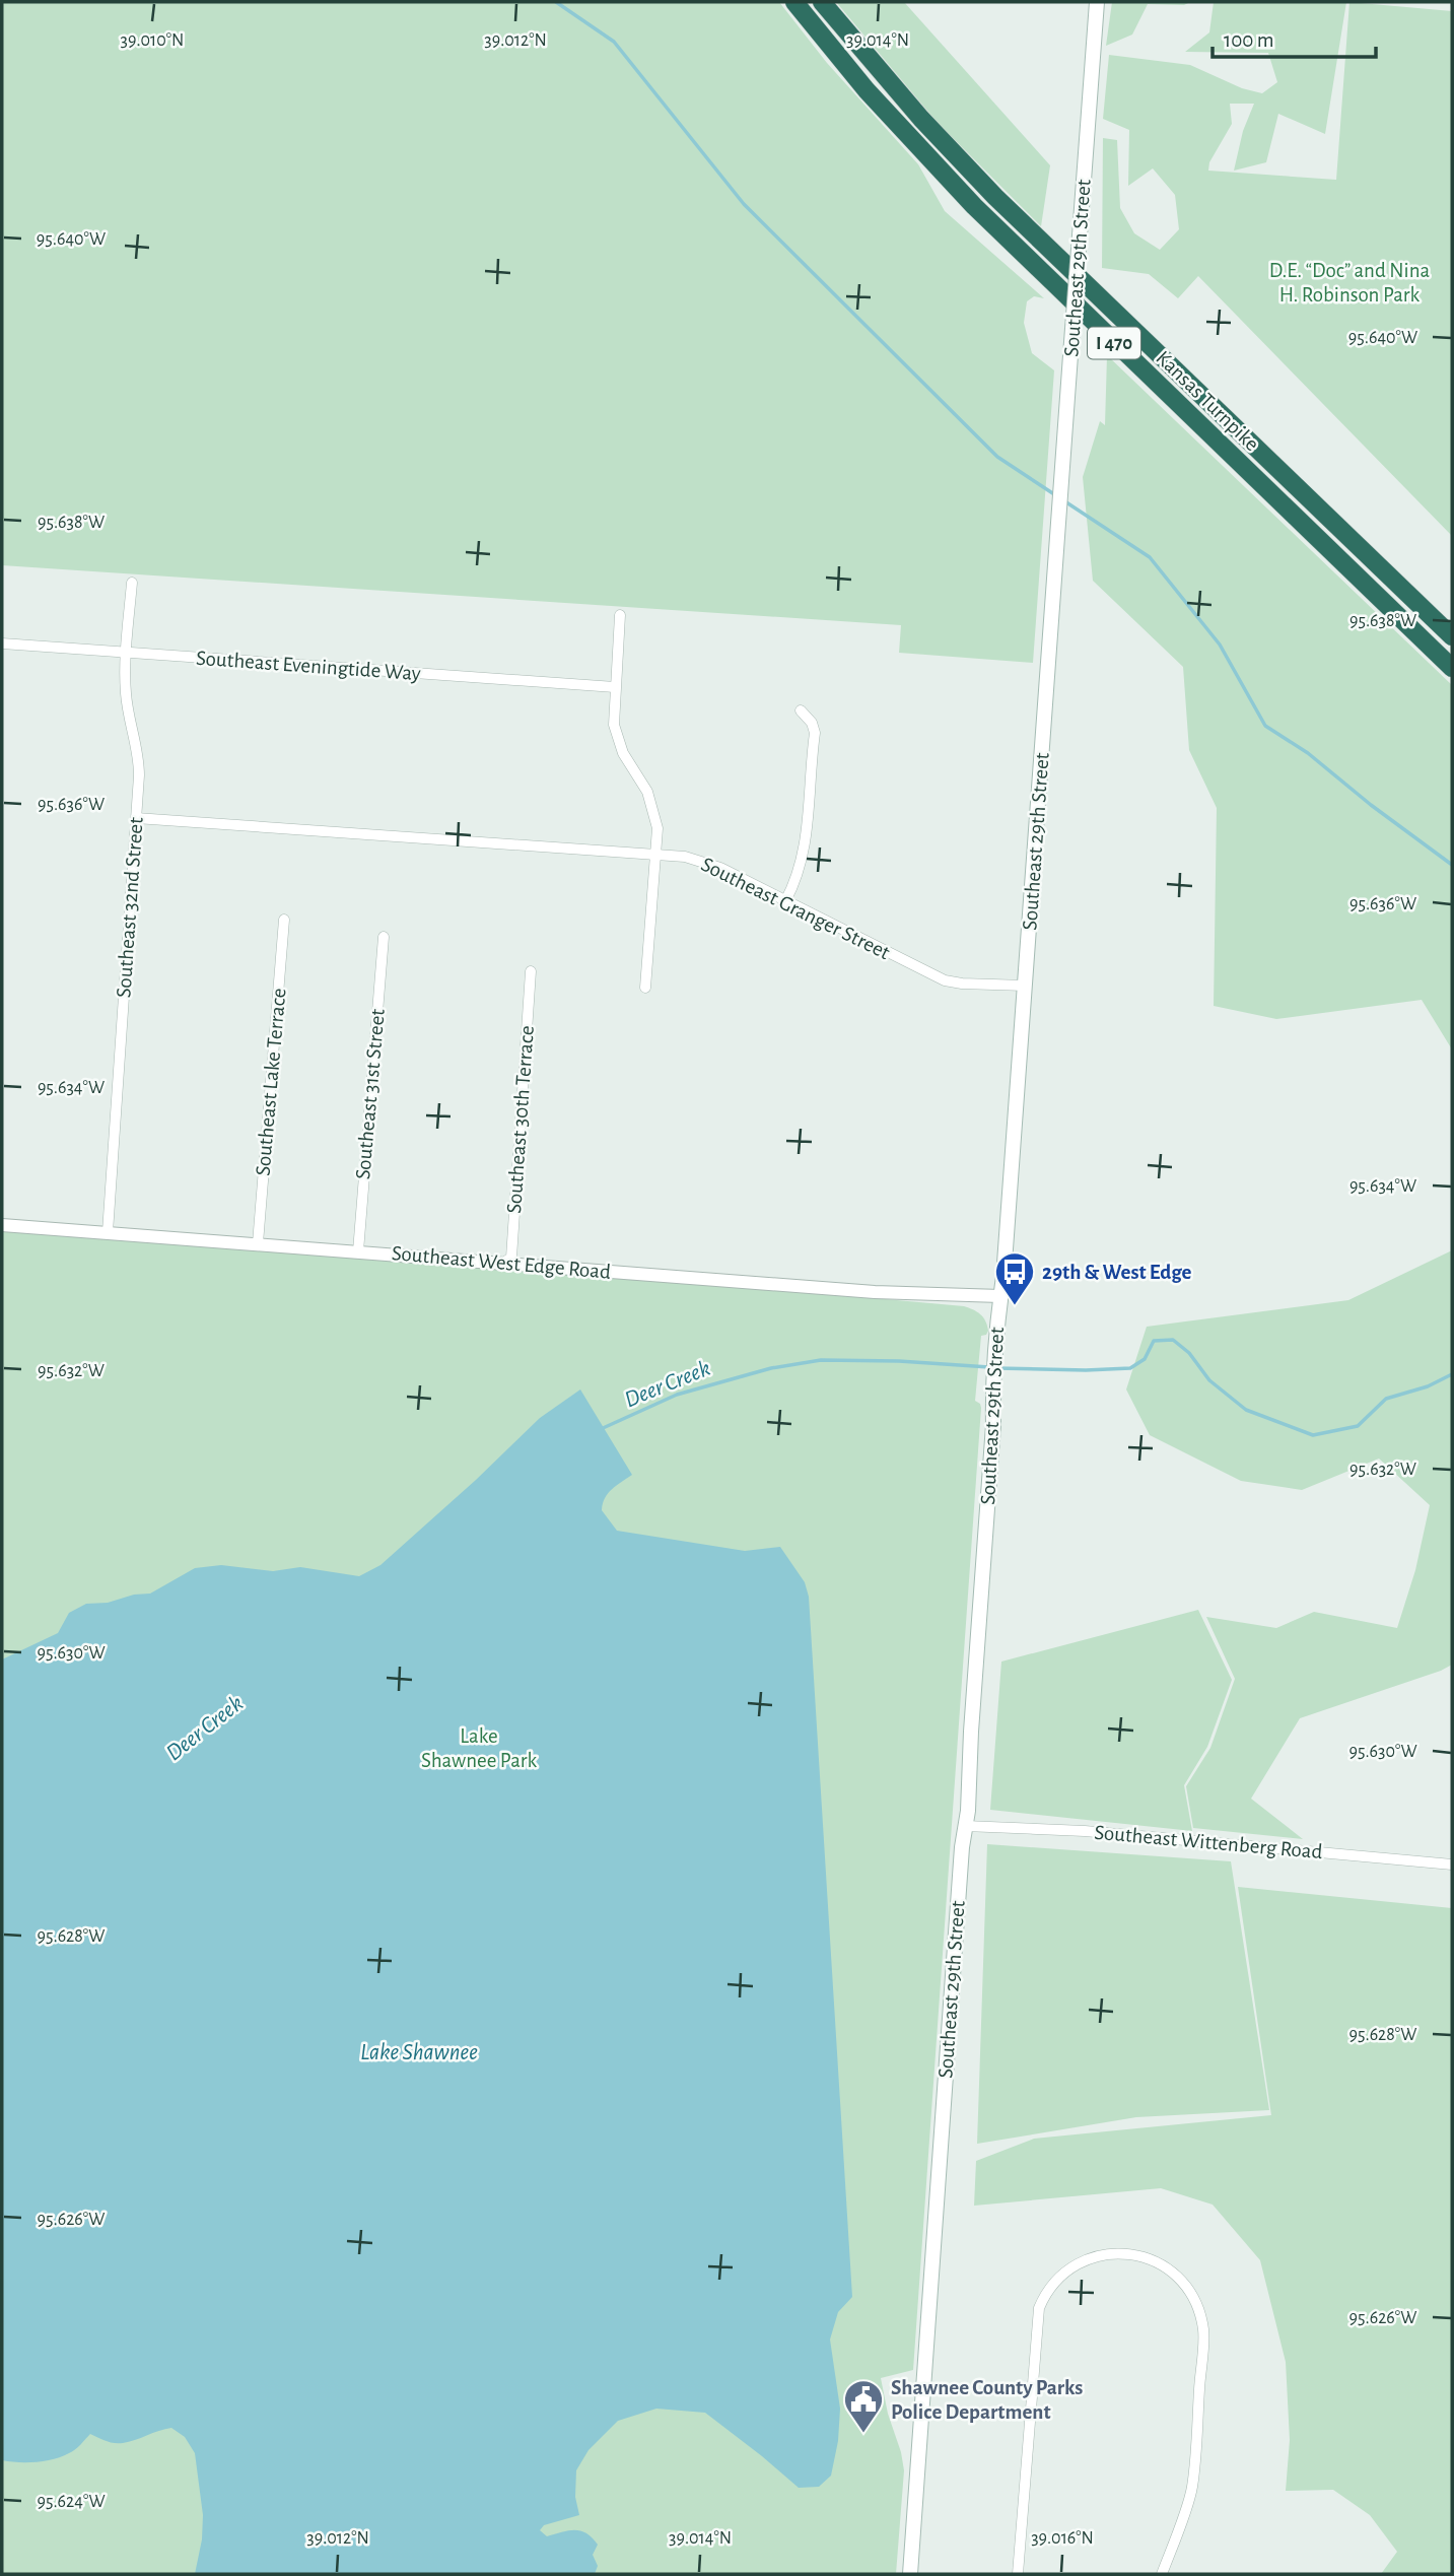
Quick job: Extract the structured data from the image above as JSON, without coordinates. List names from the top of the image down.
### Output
{
  "streets": {
    "highway": ["I 470", "Kansas Turnpike"],
    "main road": ["Southeast 29th Street"],
    "street": [
      "Southeast Eveningtide Way",
      "Southeast 32nd Street",
      "Southeast Granger Street",
      "Southeast Lake Terrace",
      "Southeast 31st Street",
      "Southeast 30th Terrace",
      "Southeast West Edge Road",
      "Southeast Wittenberg Road"
    ]
  },
  "crossings": [
    ["Southeast 29th Street", "Southeast Granger Street"],
    ["Southeast 29th Street", "Southeast West Edge Road"],
    ["Southeast 29th Street", "Southeast Wittenberg Road"],
    ["Southeast Eveningtide Way", "Southeast 32nd Street"],
    ["Southeast 32nd Street", "Southeast Granger Street"],
    ["Southeast 32nd Street", "Southeast West Edge Road"],
    ["Southeast Lake Terrace", "Southeast West Edge Road"],
    ["Southeast 31st Street", "Southeast West Edge Road"],
    ["Southeast 30th Terrace", "Southeast West Edge Road"]
  ],
  "water": ["Deer Creek", "Lake Shawnee"],
  "parks": ["D.E. “Doc” and Nina H. Robinson Park", "Lake Shawnee Park"],
  "places": {
    "bus stop": ["29th & West Edge"],
    "public building": ["Shawnee County Parks Police Department"]
  },
  "scale_bar": "100 m",
  "coordinates": [
    "39.012°N",
    "39.014°N",
    "39.010°N",
    "95.640°W",
    "95.638°W",
    "95.636°W",
    "95.634°W",
    "95.632°W",
    "95.630°W",
    "95.628°W",
    "95.626°W",
    "95.624°W",
    "39.016°N"
  ]
}
